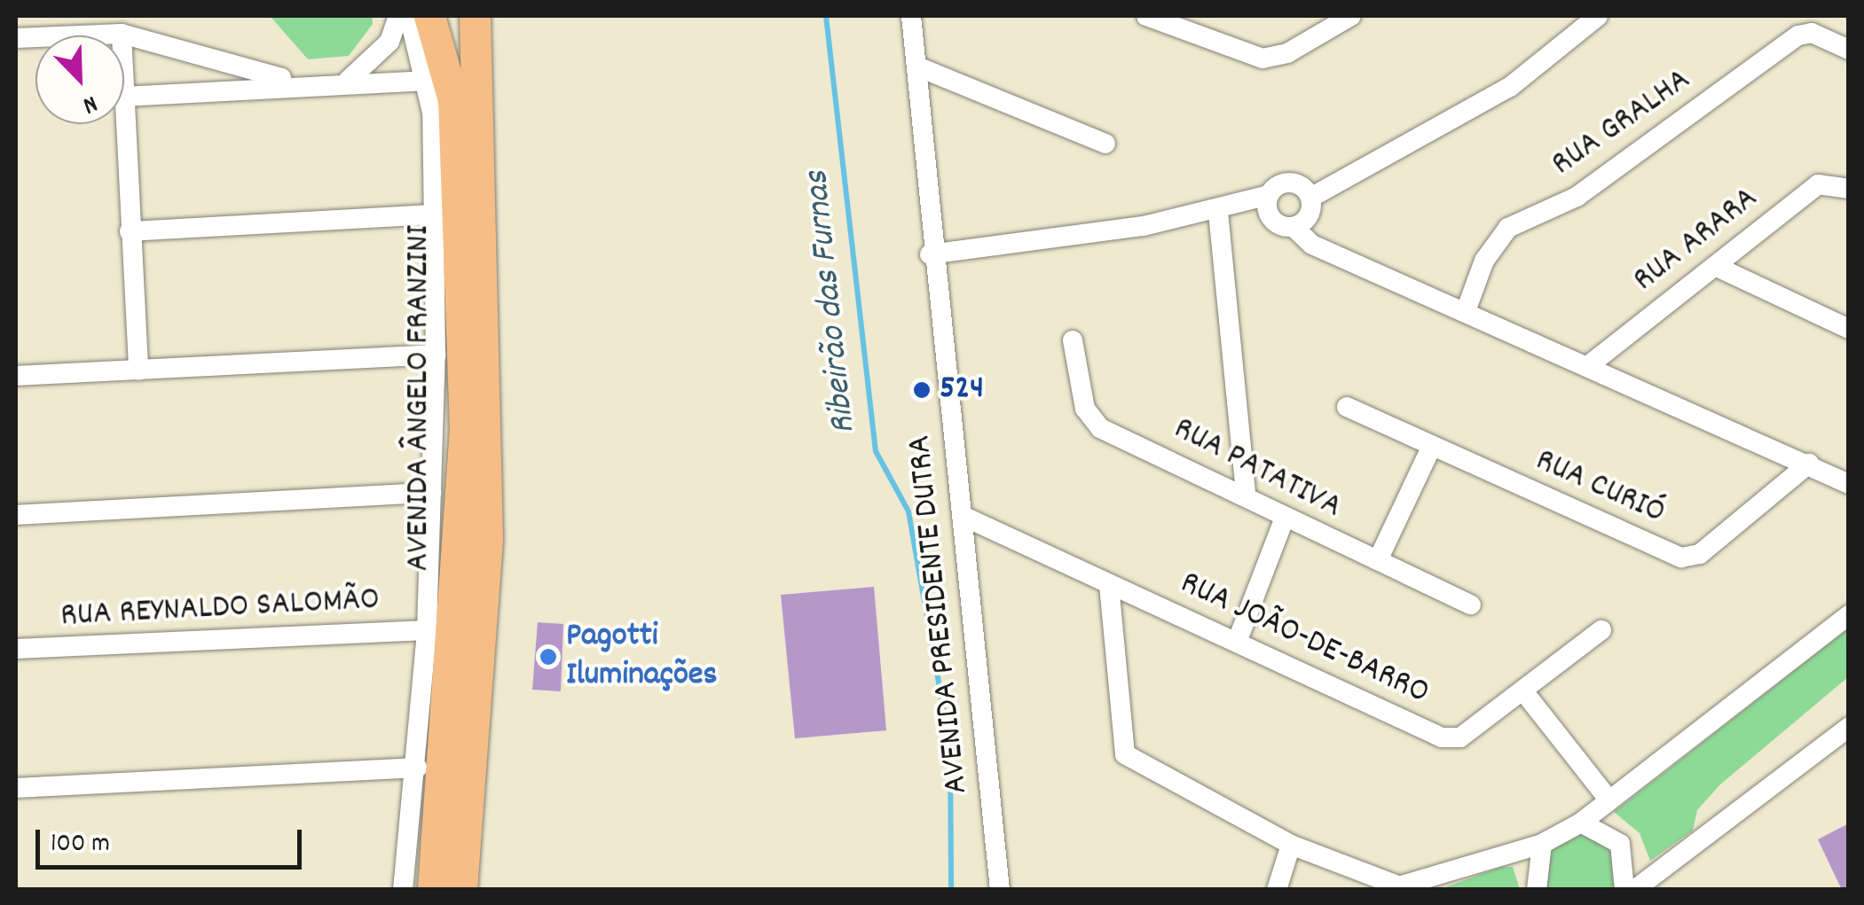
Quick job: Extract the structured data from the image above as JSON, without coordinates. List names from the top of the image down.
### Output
{
  "streets": {
    "main road": ["AVENIDA ÂNGELO FRANZINI"],
    "street": [
      "RUA GRALHA",
      "RUA ARARA",
      "RUA PATATIVA",
      "RUA CURIÓ",
      "RUA REYNALDO SALOMÃO",
      "AVENIDA PRESIDENTE DUTRA",
      "RUA JOÃO-DE-BARRO"
    ]
  },
  "crossings": [
    ["AVENIDA PRESIDENTE DUTRA", "RUA JOÃO-DE-BARRO"]
  ],
  "water": ["Ribeirão das Furnas"],
  "places": ["524", "Pagotti Iluminações"],
  "scale_bar": "100 m",
  "north": "bottom right"
}
